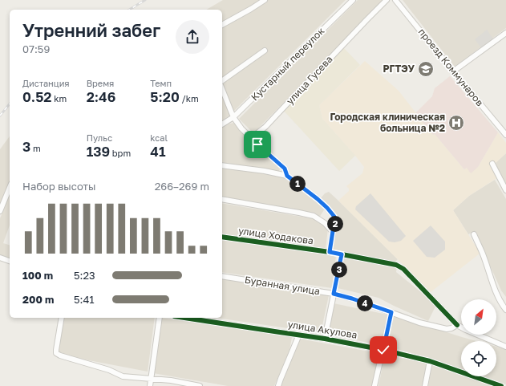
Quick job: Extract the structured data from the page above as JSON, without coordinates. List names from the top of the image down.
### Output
{
  "streets": {
    "street": [
      "Кустарный переулок",
      "проезд Коммунаров",
      "улица Гусева",
      "улица Ходакова",
      "Буранная улица",
      "улица Акулова"
    ]
  },
  "crossings": [
    ["улица Ходакова", "Буранная улица"]
  ],
  "places": {
    "school or university": ["РГТЭУ"],
    "hospital": ["Городская клиническая больница №2"]
  },
  "north": "top right",
  "page": {
    "heading": ["Утренний забег", "07:59"],
    "stats": [
      ["Дистанция", "0.52 km"],
      ["Время", "2:46"],
      ["Темп", "5:20 /km"],
      ["3 m"],
      ["Пульс", "139 bpm"],
      ["kcal", "41"]
    ],
    "chart": ["Набор высоты", "266–269 m"],
    "pins": [
      "1",
      "2",
      "3",
      "4"
    ],
    "list": [
      {
        "name": "100 m",
        "note": "5:23"
      },
      {
        "name": "200 m",
        "note": "5:41"
      }
    ]
  }
}
